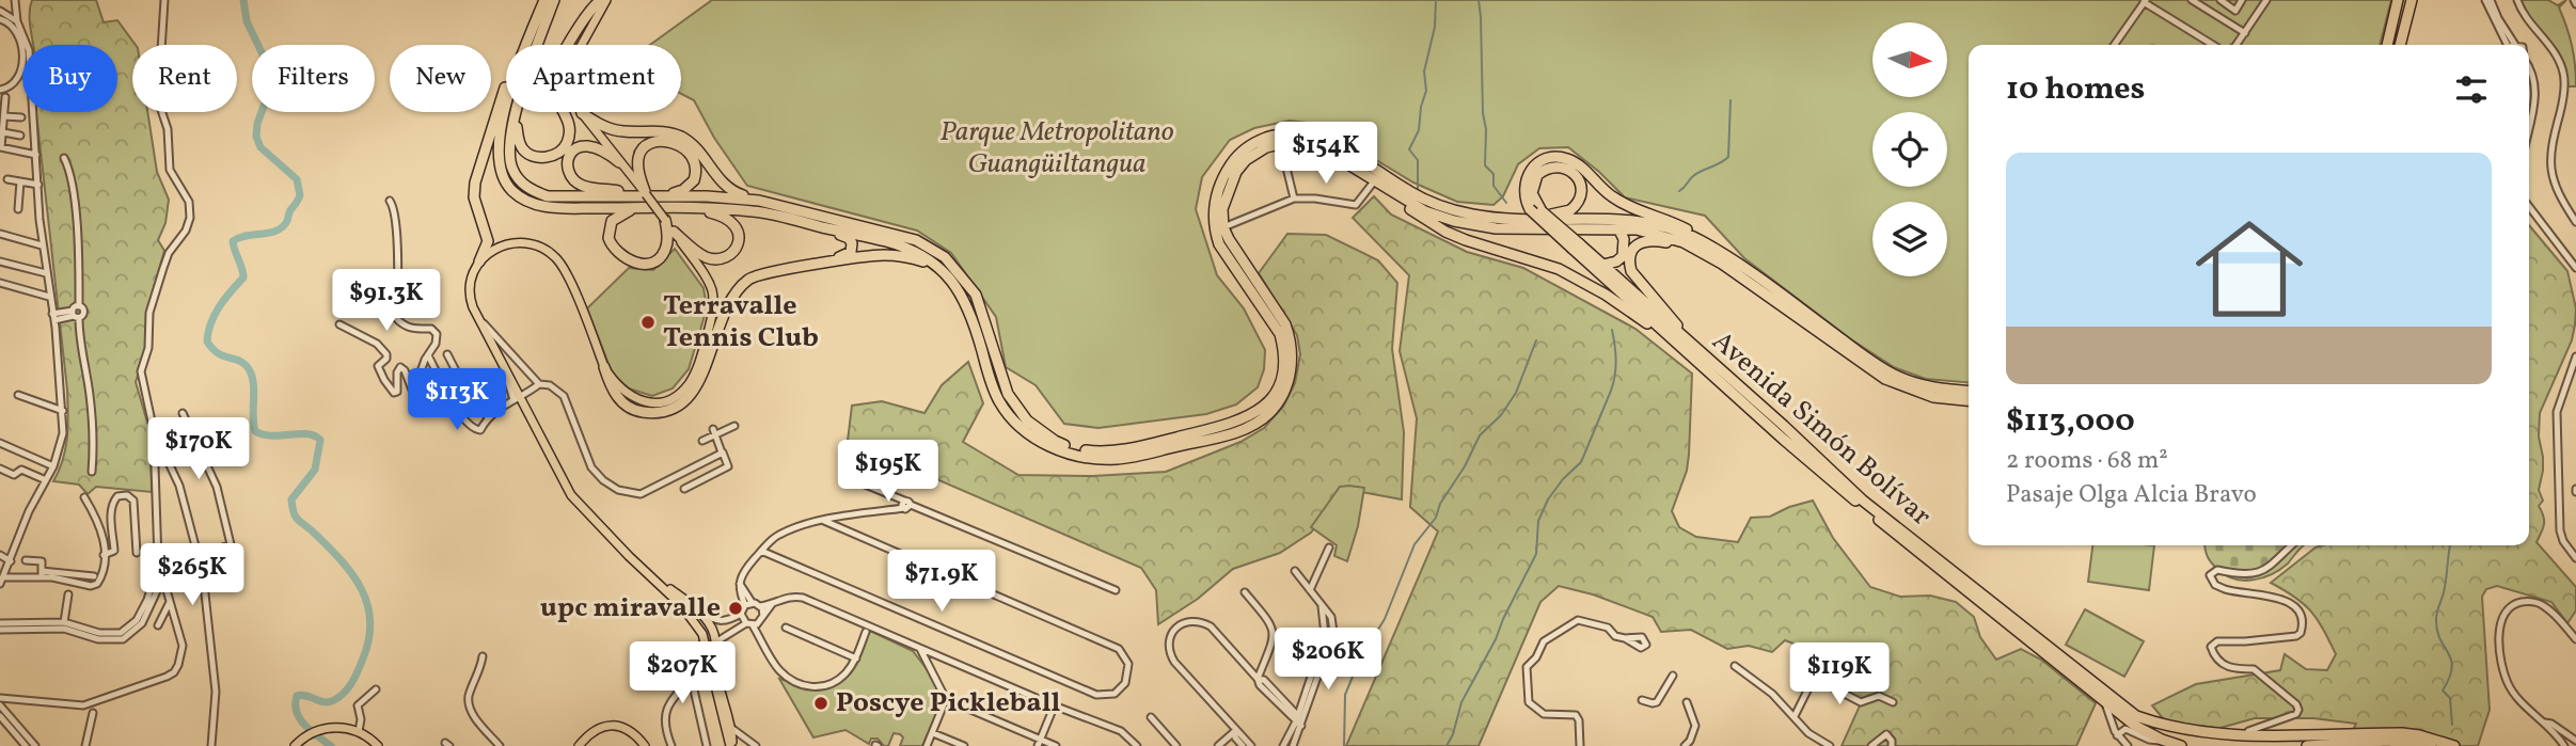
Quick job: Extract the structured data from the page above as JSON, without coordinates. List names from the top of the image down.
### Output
{
  "streets": {
    "highway": ["Avenida Simón Bolívar"]
  },
  "parks": ["Parque Metropolitano Guangüiltangua"],
  "places": ["Terravalle Tennis Club", "upc miravalle", "Poscye Pickleball"],
  "north": "right",
  "page": {
    "chip": [
      "Buy",
      "Rent",
      "Filters",
      "New",
      "Apartment"
    ],
    "heading": "10 homes",
    "price": [
      "$154K",
      "$91.3K",
      "$113K",
      "$170K",
      "$195K",
      "$265K",
      "$71.9K",
      "$206K",
      "$207K",
      "$119K"
    ],
    "list": [
      {
        "name": "$113,000",
        "note": "2 rooms · 68 m² · Pasaje Olga Alcia Bravo"
      }
    ]
  }
}
